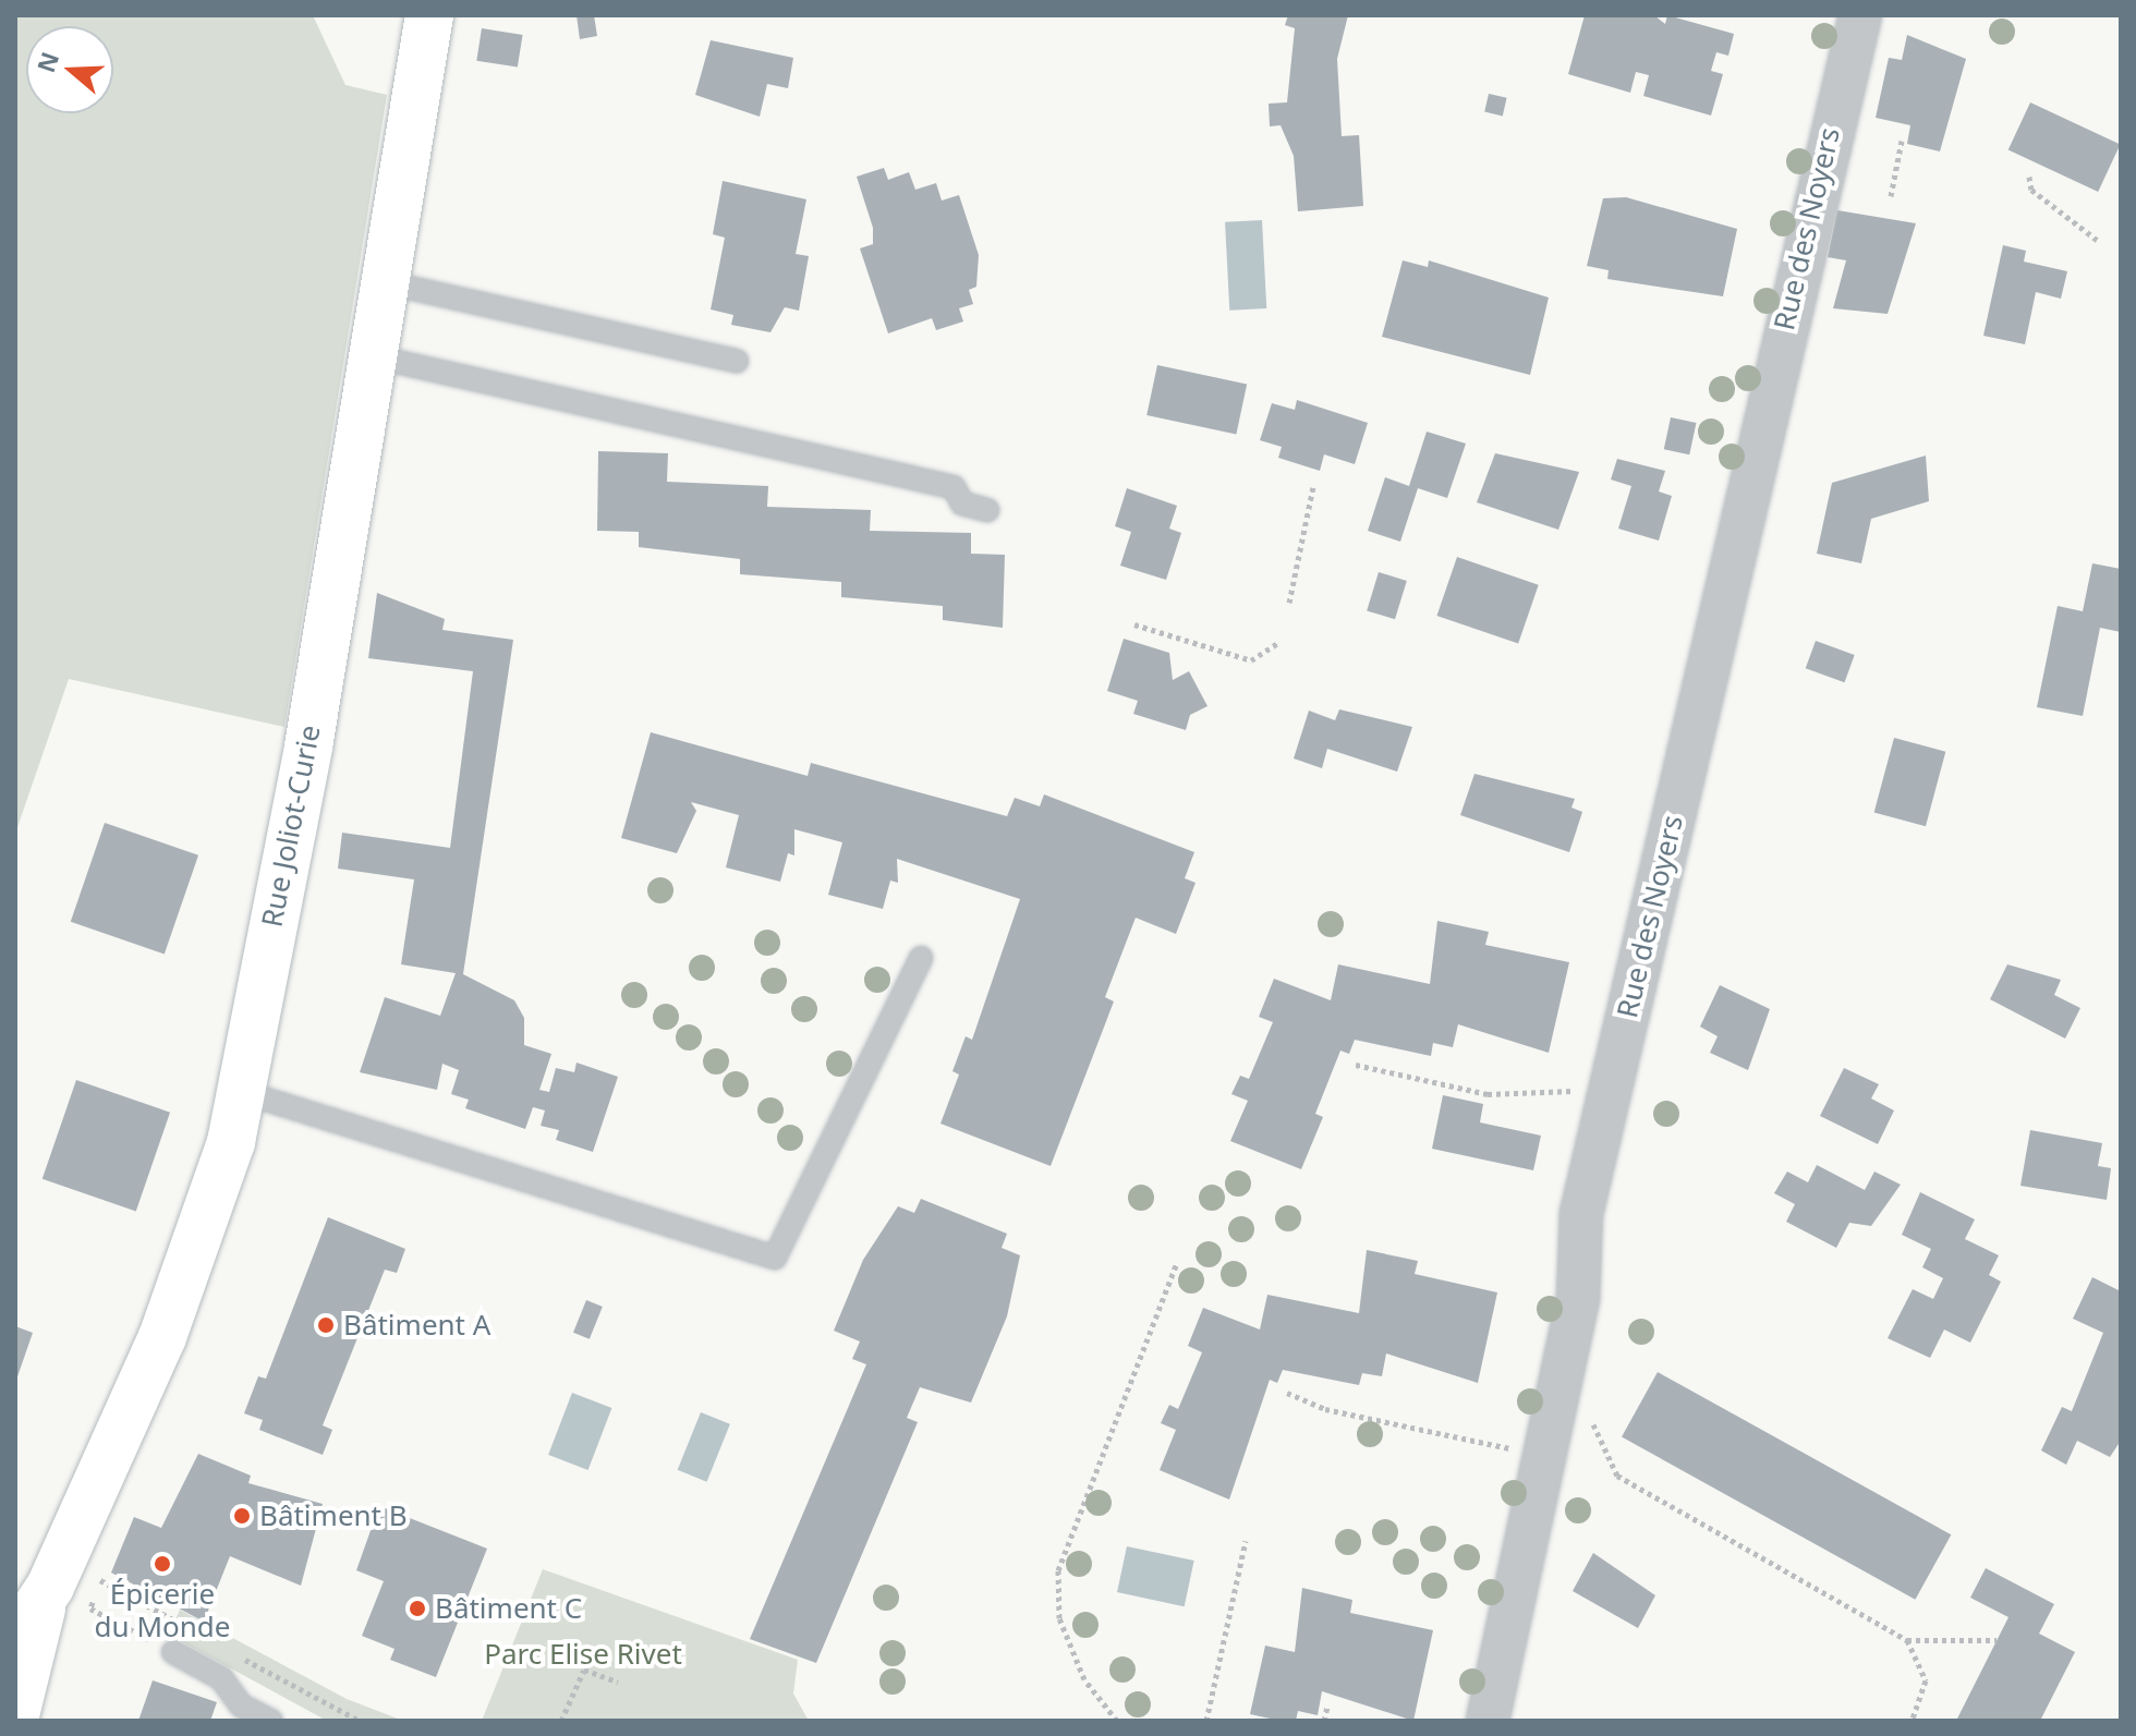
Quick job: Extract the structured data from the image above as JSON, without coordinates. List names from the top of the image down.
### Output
{
  "streets": {
    "main road": ["Rue Joliot-Curie"],
    "street": ["Rue des Noyers"]
  },
  "parks": ["Parc Elise Rivet"],
  "places": [
    "Bâtiment A",
    "Bâtiment B",
    "Épicerie du Monde",
    "Bâtiment C"
  ],
  "north": "left"
}
